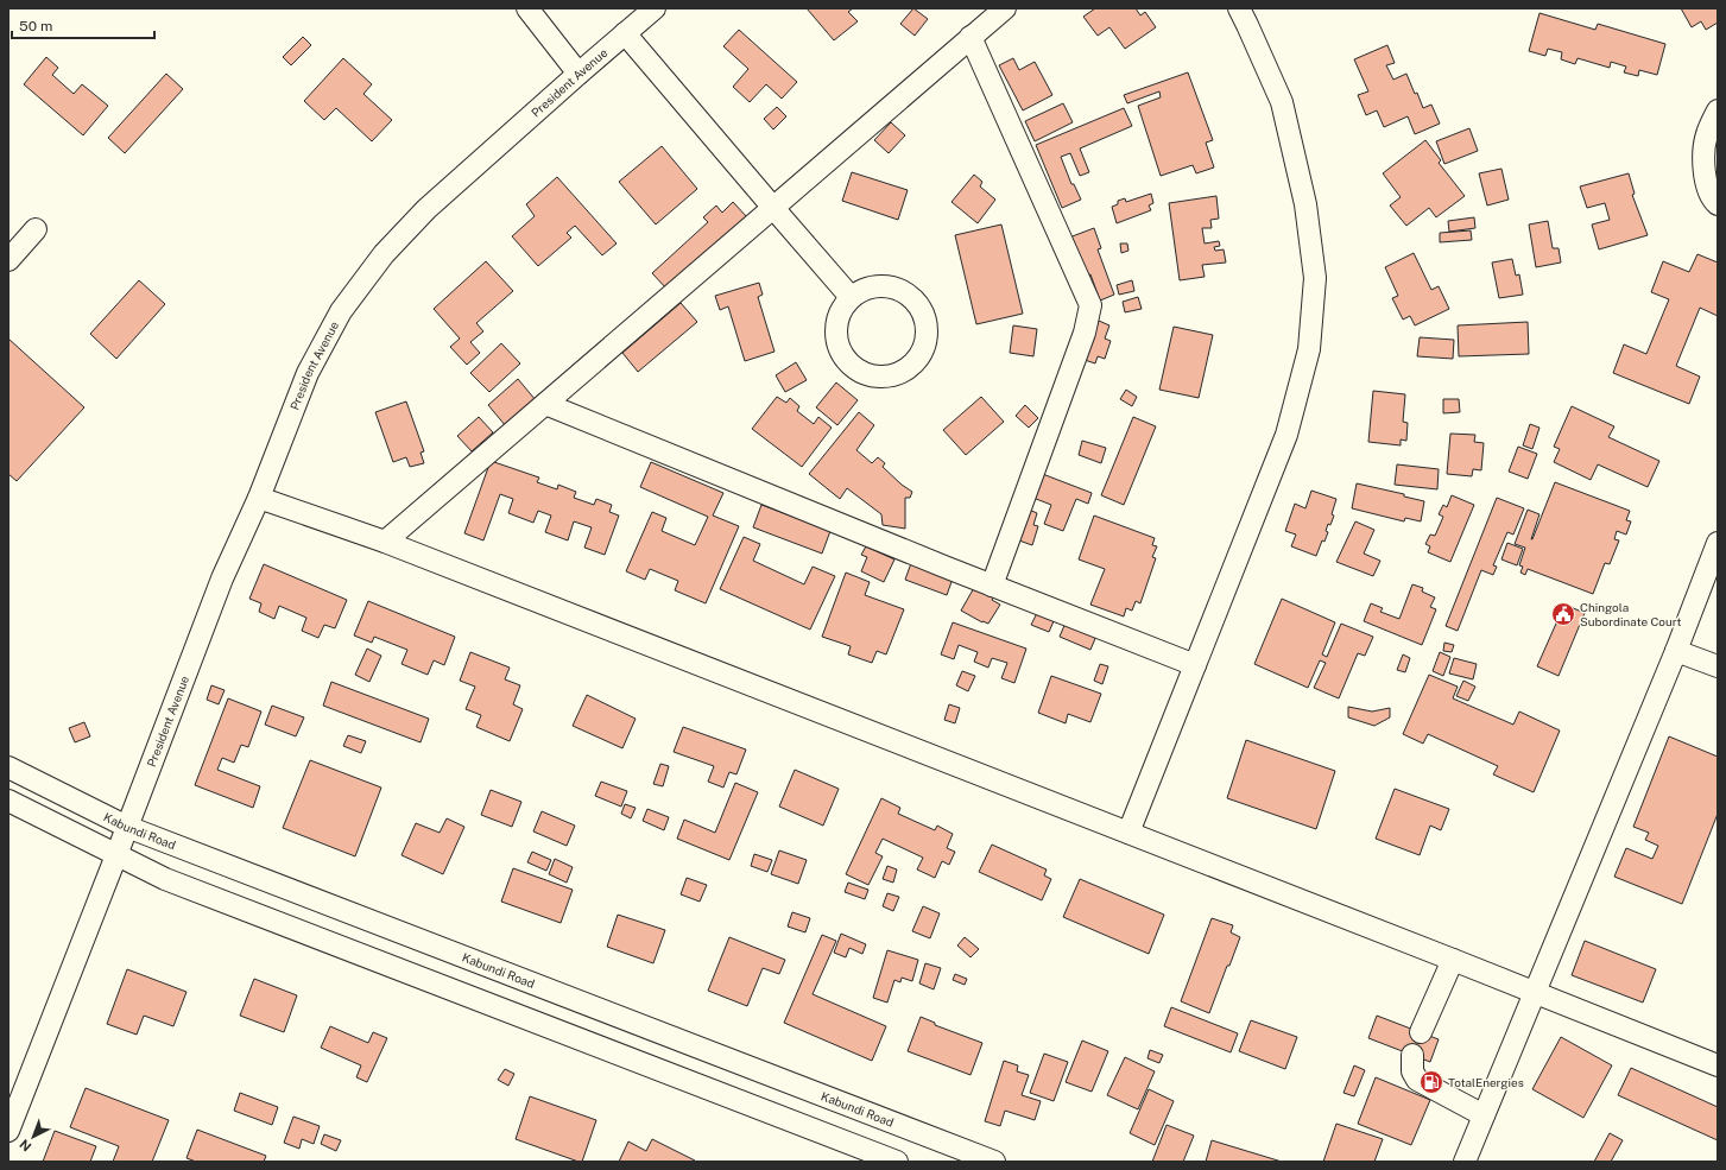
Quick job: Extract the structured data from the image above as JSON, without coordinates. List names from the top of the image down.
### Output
{
  "streets": {
    "street": ["President Avenue", "Kabundi Road"]
  },
  "crossings": [
    ["President Avenue", "Kabundi Road"]
  ],
  "places": {
    "public building": ["Chingola Subordinate Court"],
    "fuel station": ["TotalEnergies"]
  },
  "scale_bar": "50 m",
  "north": "bottom left"
}
